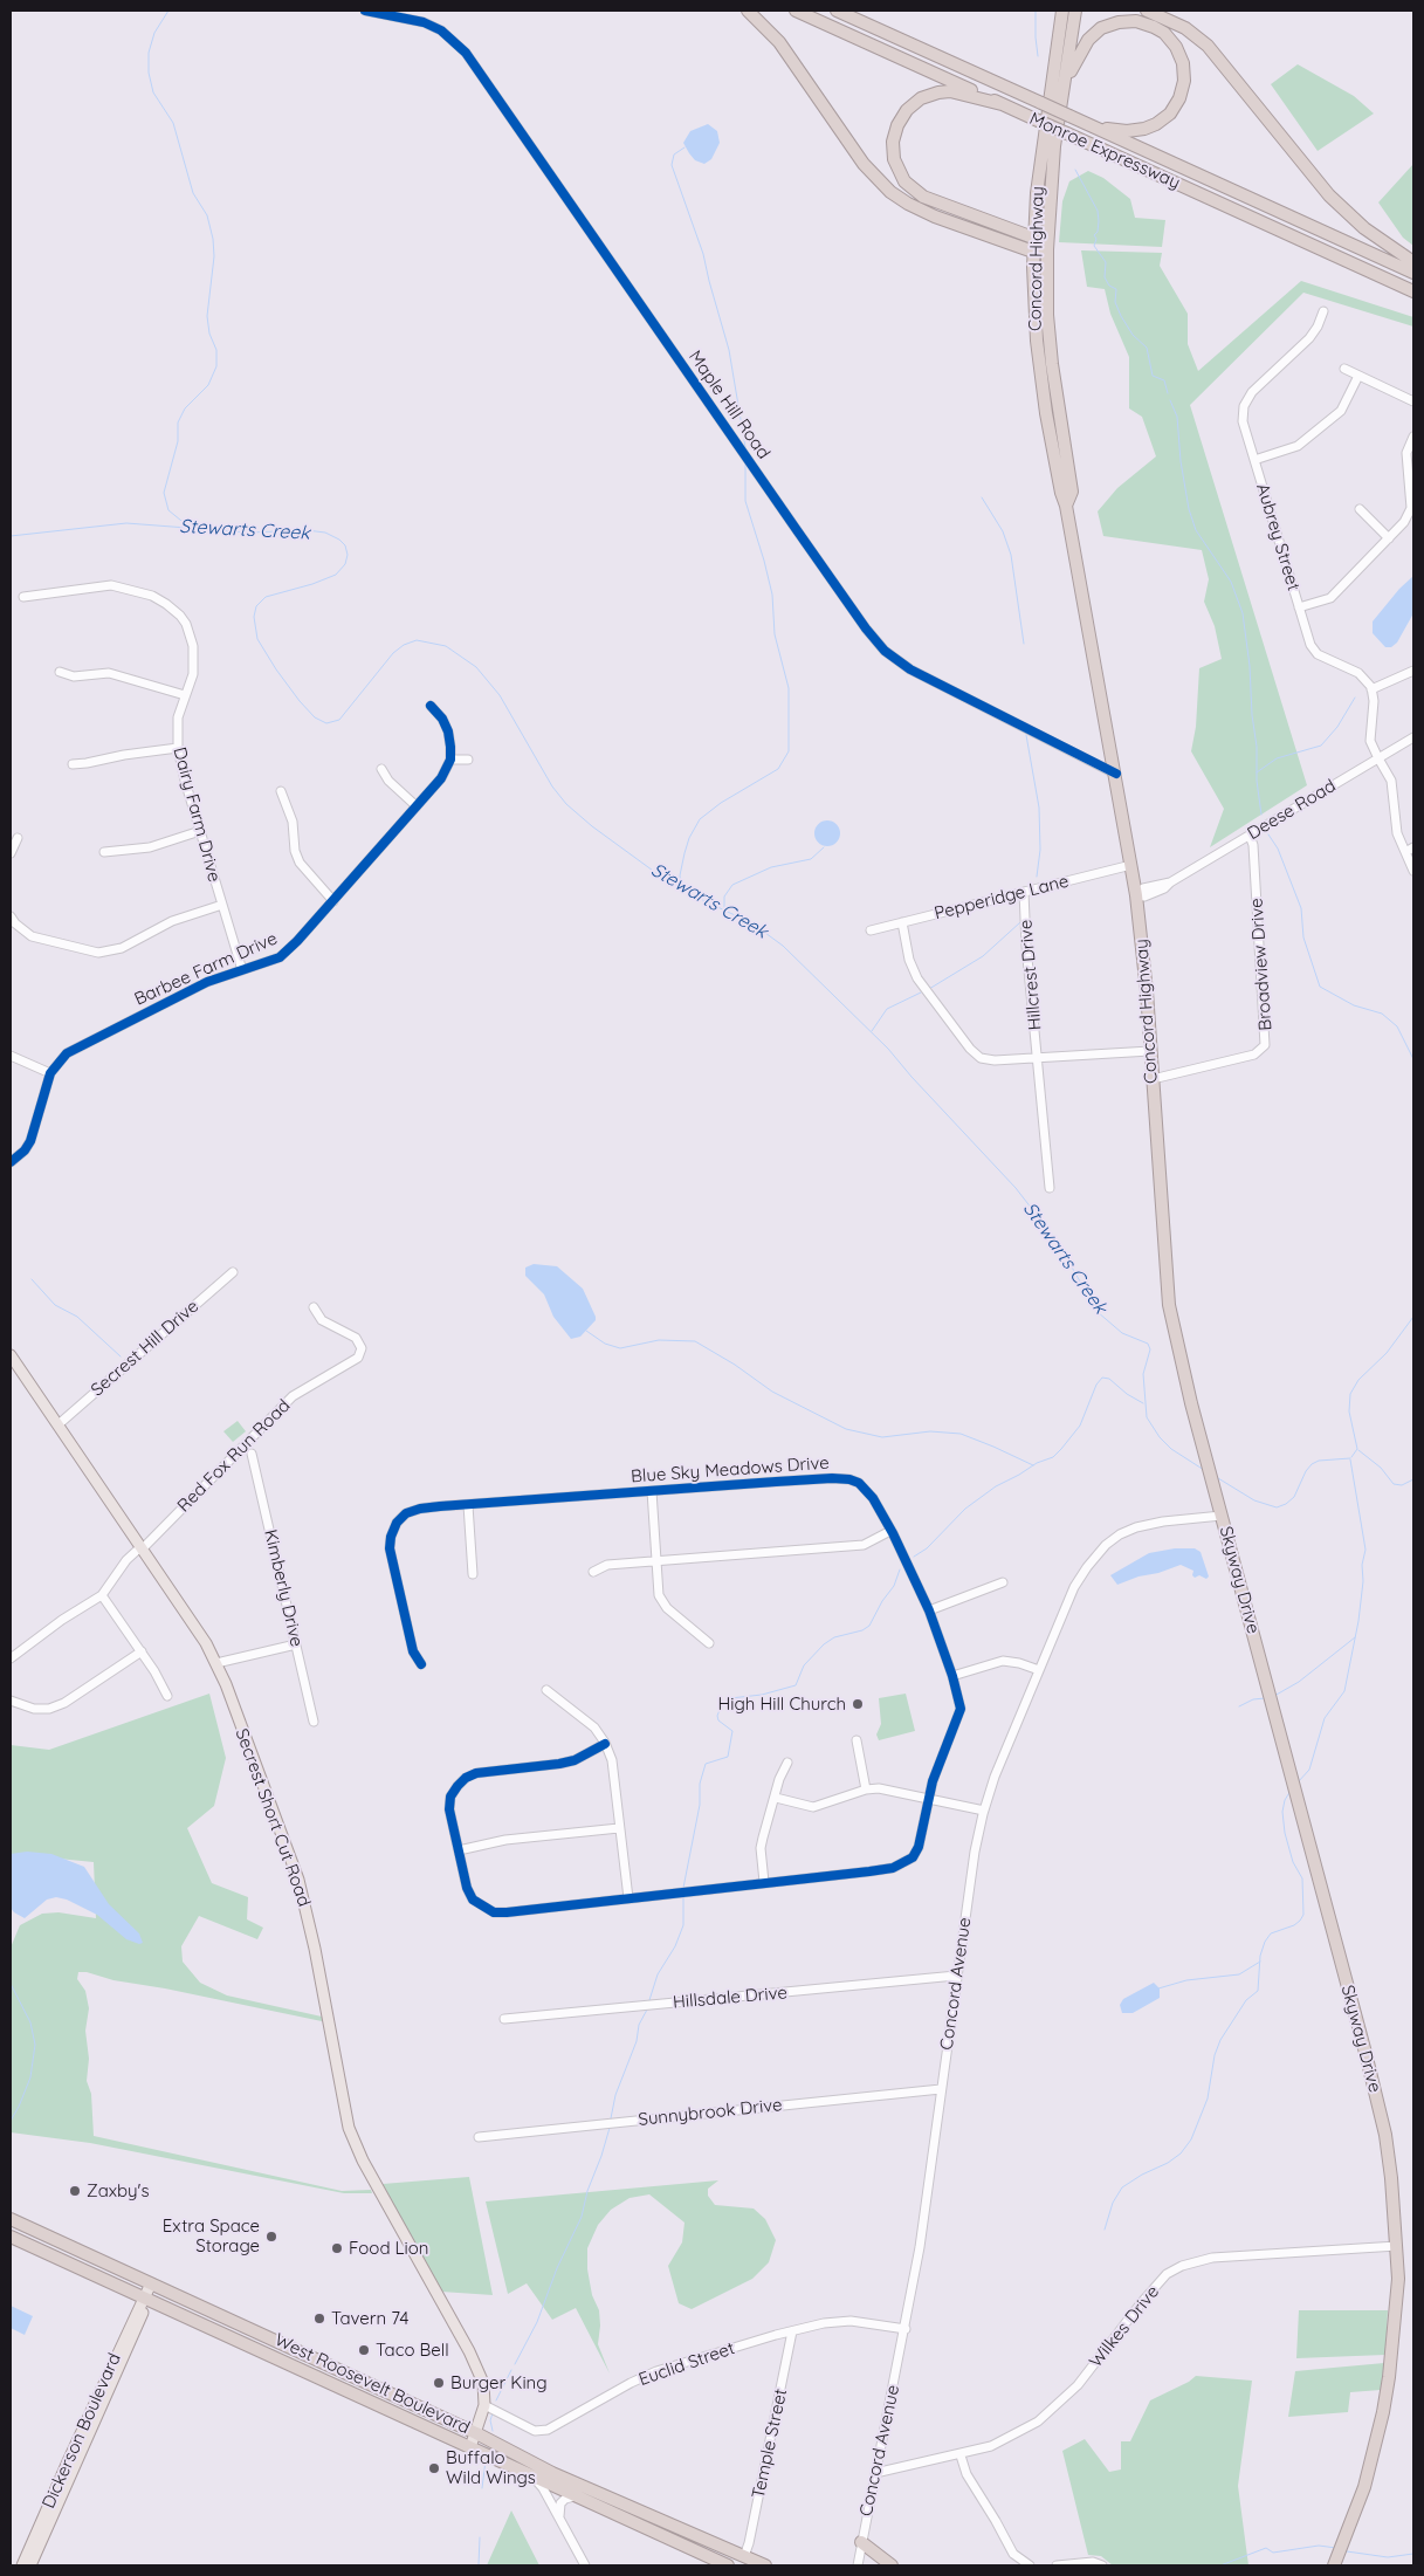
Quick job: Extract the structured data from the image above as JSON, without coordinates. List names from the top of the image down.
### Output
{
  "streets": {
    "highway": [
      "Monroe Expressway",
      "Concord Highway",
      "Skyway Drive",
      "West Roosevelt Boulevard"
    ],
    "main road": ["Secrest Short Cut Road", "Dickerson Boulevard"],
    "street": [
      "Maple Hill Road",
      "Aubrey Street",
      "Deese Road",
      "Dairy Farm Drive",
      "Pepperidge Lane",
      "Broadview Drive",
      "Barbee Farm Drive",
      "Hillcrest Drive",
      "Secrest Hill Drive",
      "Red Fox Run Road",
      "Blue Sky Meadows Drive",
      "Kimberly Drive",
      "Concord Avenue",
      "Hillsdale Drive",
      "Sunnybrook Drive",
      "Wilkes Drive",
      "Euclid Street",
      "Temple Street"
    ]
  },
  "crossings": [
    ["Concord Highway", "Maple Hill Road"],
    ["Concord Highway", "Deese Road"],
    ["Concord Highway", "Pepperidge Lane"],
    ["Concord Highway", "Broadview Drive"],
    ["Concord Highway", "Skyway Drive"],
    ["Concord Highway", "Concord Avenue"],
    ["Deese Road", "Broadview Drive"],
    ["Dairy Farm Drive", "Barbee Farm Drive"],
    ["Pepperidge Lane", "Hillcrest Drive"],
    ["Secrest Hill Drive", "Secrest Short Cut Road"],
    ["Red Fox Run Road", "Secrest Short Cut Road"],
    ["Skyway Drive", "Concord Avenue"],
    ["Skyway Drive", "Wilkes Drive"],
    ["Secrest Short Cut Road", "Euclid Street"],
    ["Secrest Short Cut Road", "West Roosevelt Boulevard"],
    ["Concord Avenue", "Hillsdale Drive"],
    ["Concord Avenue", "Sunnybrook Drive"],
    ["Concord Avenue", "Wilkes Drive"],
    ["Concord Avenue", "Euclid Street"],
    ["Euclid Street", "Temple Street"],
    ["West Roosevelt Boulevard", "Dickerson Boulevard"],
    ["West Roosevelt Boulevard", "Temple Street"]
  ],
  "water": ["Stewarts Creek"],
  "places": [
    "High Hill Church",
    "Zaxby's",
    "Extra Space Storage",
    "Food Lion",
    "Tavern 74",
    "Taco Bell",
    "Burger King",
    "Buffalo Wild Wings"
  ]
}
